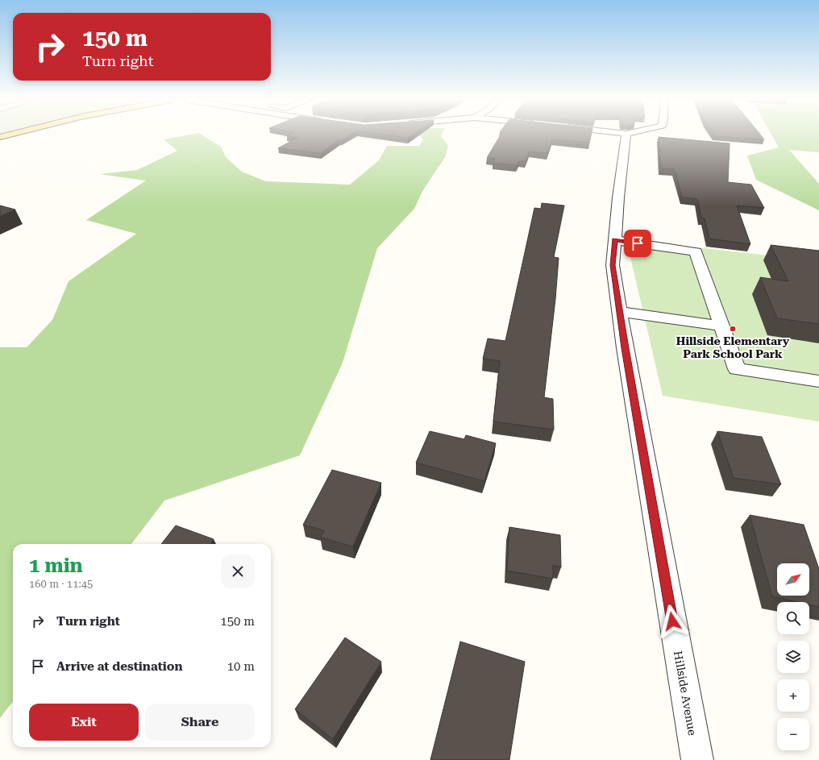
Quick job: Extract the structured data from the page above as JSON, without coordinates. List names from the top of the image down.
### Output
{
  "streets": {
    "street": ["Hillside Avenue"]
  },
  "places": ["Hillside Elementary Park School Park"],
  "north": "top right",
  "page": {
    "turn": ["150 m", "Turn right"],
    "heading": ["1 min", "160 m · 11:45"],
    "map_buttons": ["+", "−"],
    "list": [
      {
        "name": "Turn right",
        "value": "150 m"
      },
      {
        "name": "Arrive at destination",
        "value": "10 m"
      }
    ],
    "buttons": ["Exit", "Share"]
  }
}
